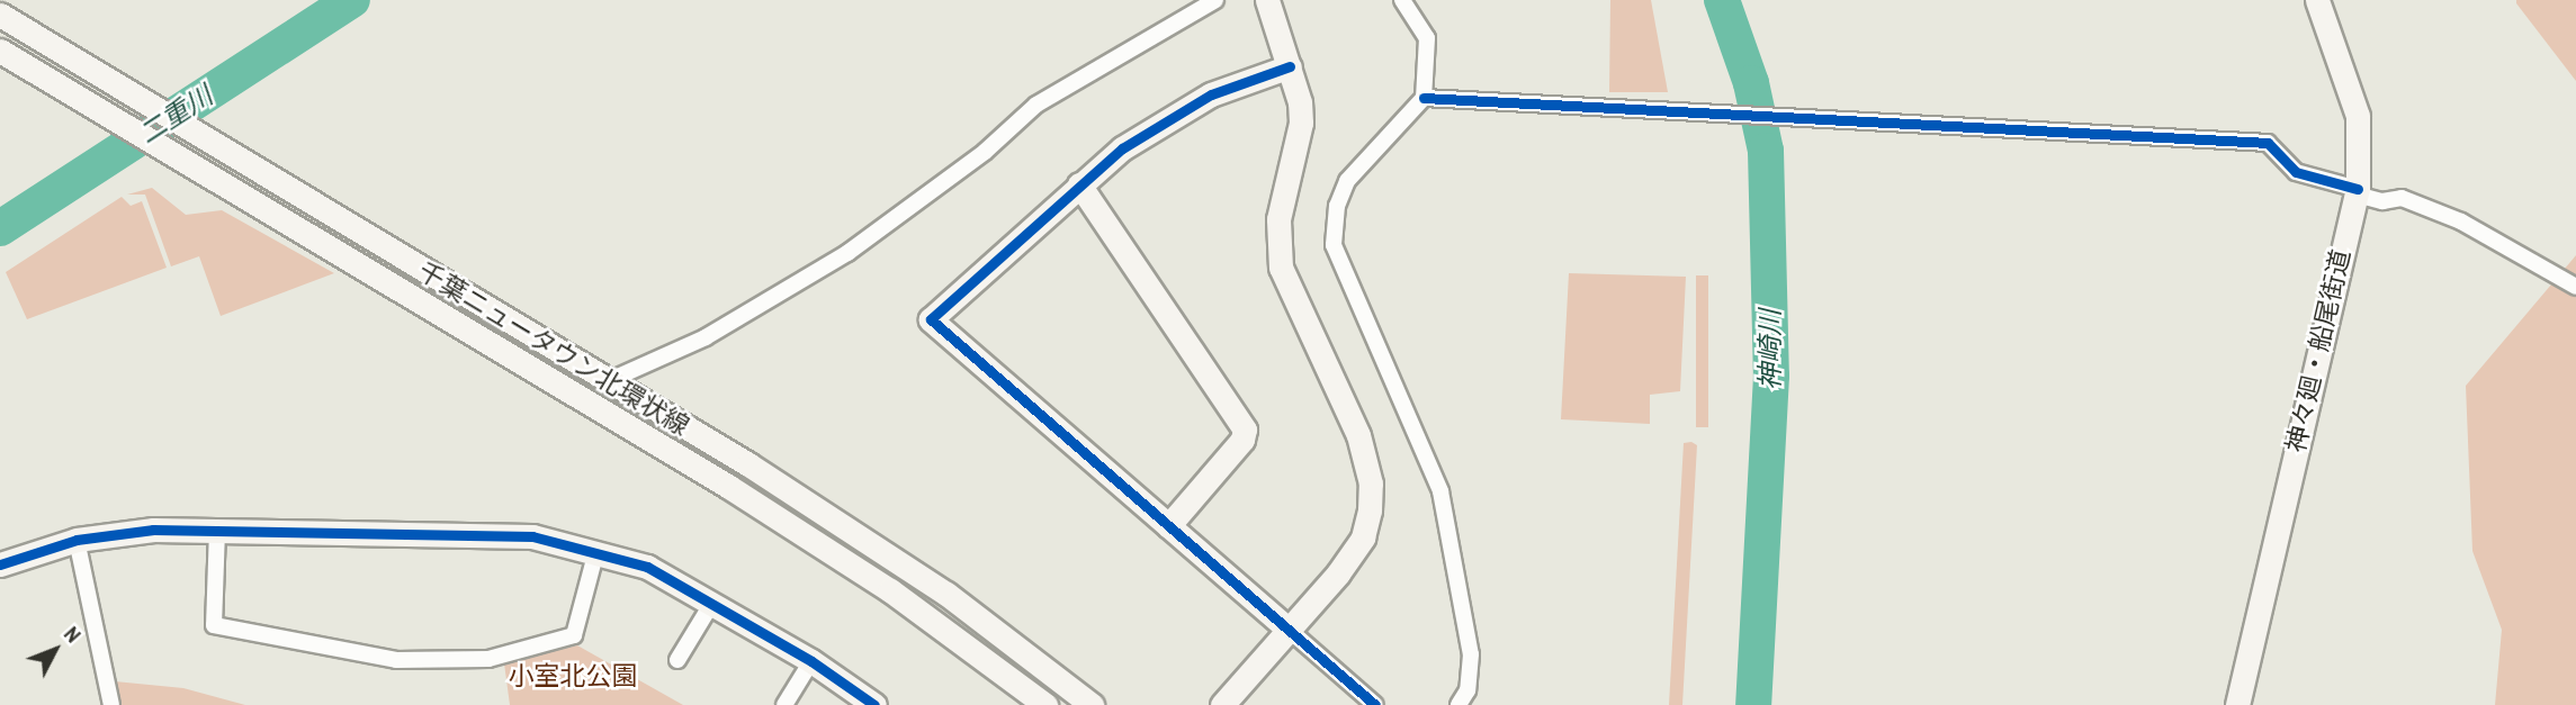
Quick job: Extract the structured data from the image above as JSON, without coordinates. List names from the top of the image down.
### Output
{
  "streets": {
    "street": ["千葉ニュータウン北環状線", "神々廻・船尾街道"]
  },
  "water": ["二重川", "神崎川"],
  "parks": ["小室北公園"],
  "north": "top right"
}
